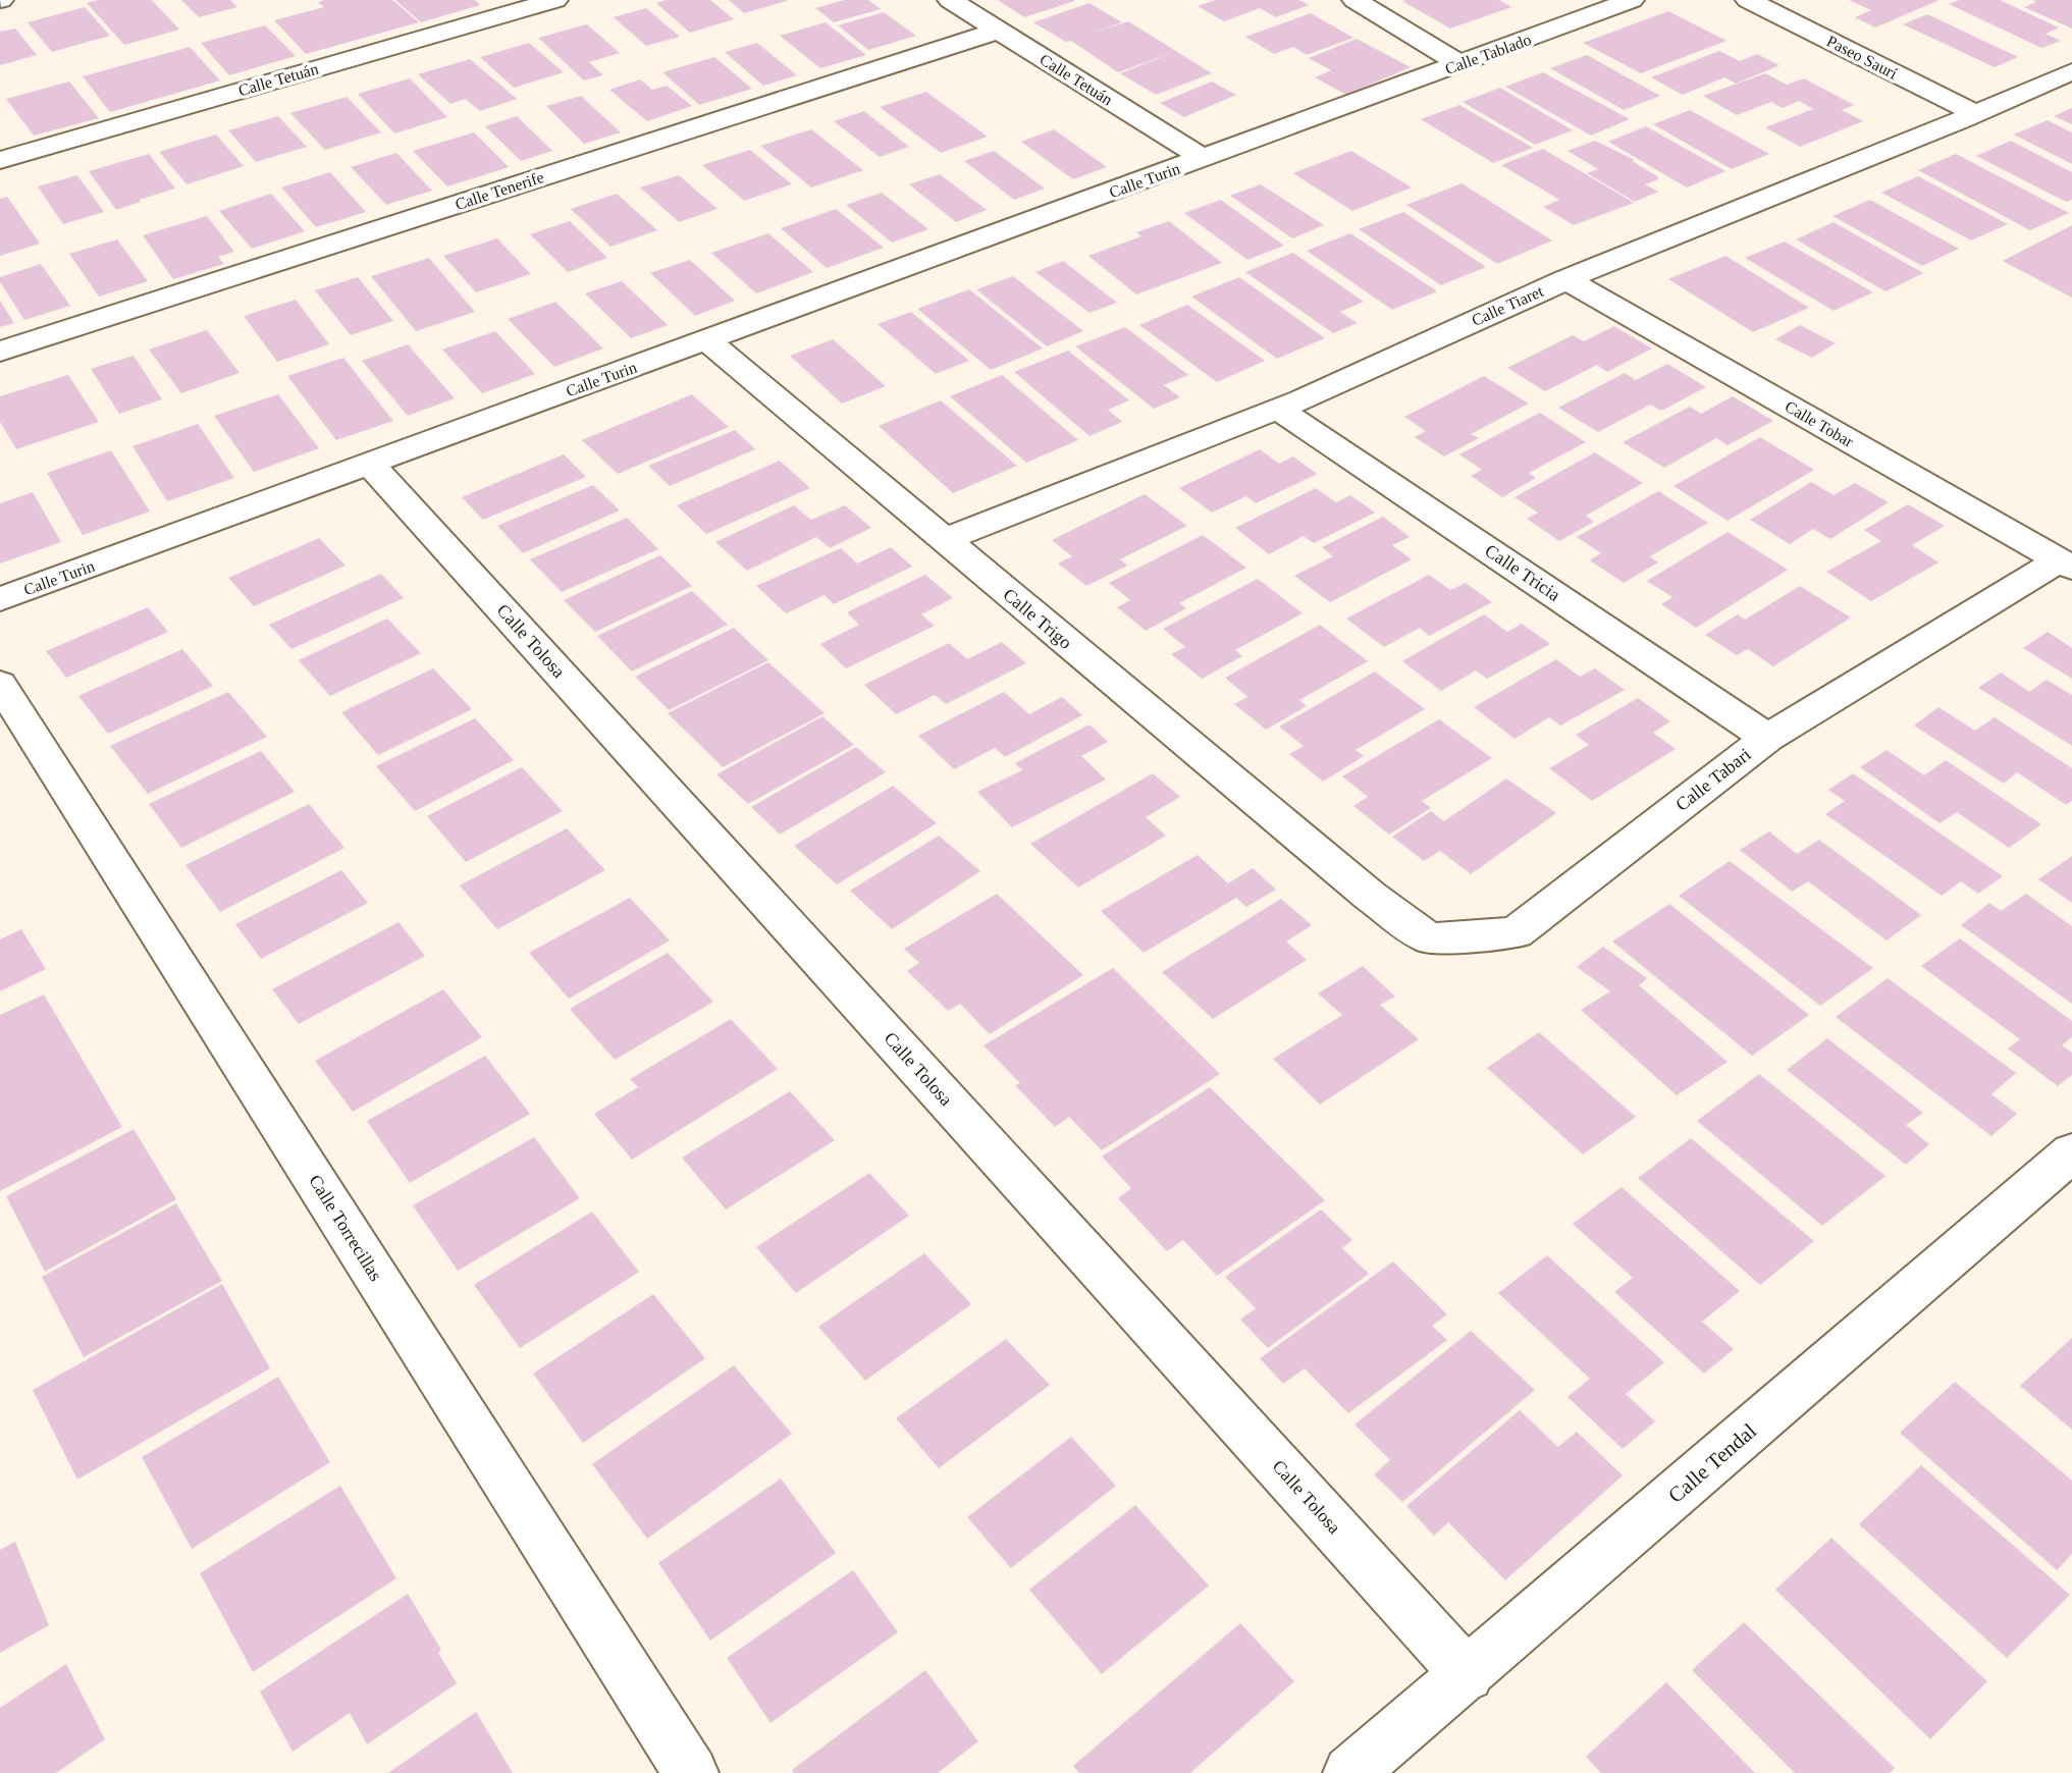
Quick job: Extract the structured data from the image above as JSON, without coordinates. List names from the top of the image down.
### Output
{
  "streets": {
    "street": [
      "Calle Tablado",
      "Paseo Saurí",
      "Calle Tetuán",
      "Calle Turin",
      "Calle Tenerife",
      "Calle Tiaret",
      "Calle Tobar",
      "Calle Tricia",
      "Calle Trigo",
      "Calle Tolosa",
      "Calle Tabari",
      "Calle Torrecillas",
      "Calle Tendal"
    ]
  },
  "crossings": [
    ["Calle Tablado", "Calle Tetuán"],
    ["Calle Tablado", "Calle Turin"],
    ["Paseo Saurí", "Calle Tiaret"],
    ["Calle Tetuán", "Calle Turin"],
    ["Calle Tetuán", "Calle Tenerife"],
    ["Calle Turin", "Calle Trigo"],
    ["Calle Turin", "Calle Tolosa"],
    ["Calle Tiaret", "Calle Tobar"],
    ["Calle Tiaret", "Calle Tricia"],
    ["Calle Tiaret", "Calle Trigo"],
    ["Calle Tobar", "Calle Tabari"],
    ["Calle Tricia", "Calle Tabari"],
    ["Calle Trigo", "Calle Tabari"],
    ["Calle Tolosa", "Calle Tendal"]
  ]
}
